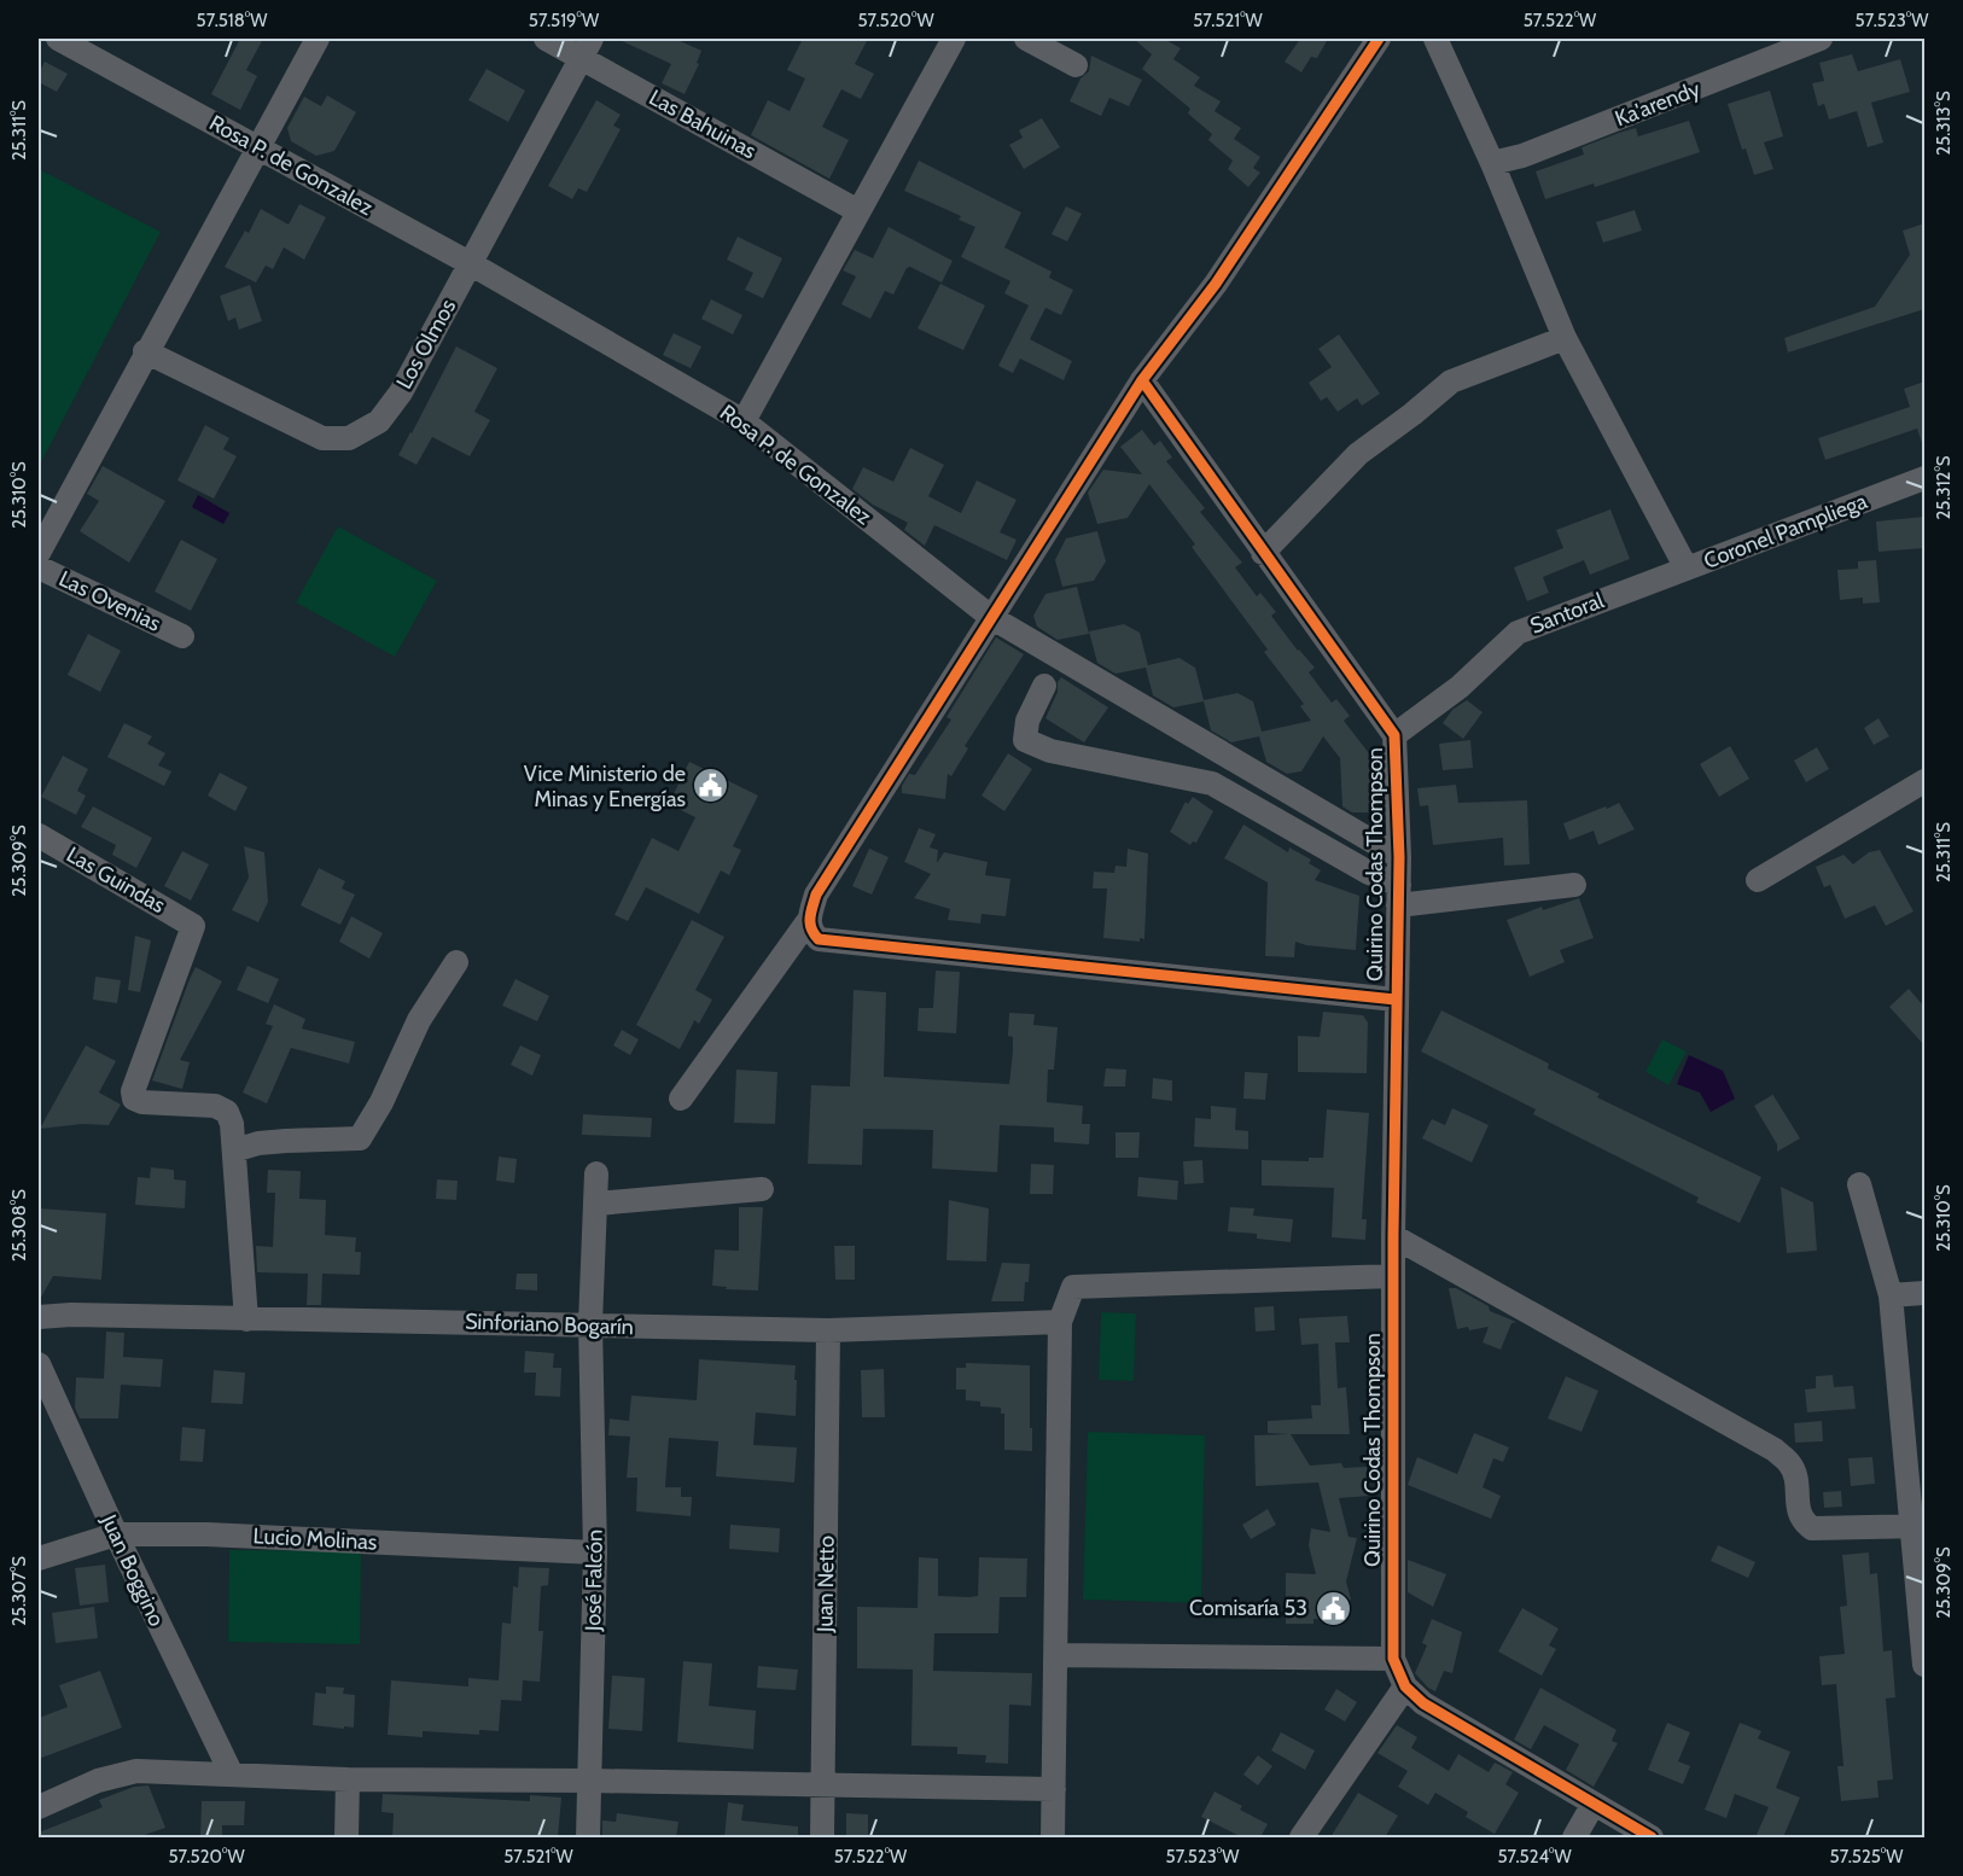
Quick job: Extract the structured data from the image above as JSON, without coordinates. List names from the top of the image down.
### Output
{
  "streets": {
    "street": [
      "Ka'arendy",
      "Las Bahuinas",
      "Rosa P. de Gonzalez",
      "Los Olmos",
      "Coronel Pampliega",
      "Las Ovenias",
      "Santoral",
      "Quirino Codas Thompson",
      "Las Guindas",
      "Sinforiano Bogarín",
      "Lucio Molinas",
      "Juan Boggino",
      "José Falcón",
      "Juan Netto"
    ]
  },
  "crossings": [
    ["Ka'arendy", "Coronel Pampliega"],
    ["Las Bahuinas", "Los Olmos"],
    ["Rosa P. de Gonzalez", "Los Olmos"],
    ["Rosa P. de Gonzalez", "Quirino Codas Thompson"],
    ["Coronel Pampliega", "Santoral"],
    ["Santoral", "Quirino Codas Thompson"],
    ["Sinforiano Bogarín", "José Falcón"],
    ["Sinforiano Bogarín", "Juan Netto"],
    ["Lucio Molinas", "Juan Boggino"],
    ["Lucio Molinas", "José Falcón"]
  ],
  "places": {
    "public building": ["Vice Ministerio de Minas y Energías", "Comisaría 53"]
  },
  "coordinates": [
    "57.518°W",
    "57.519°W",
    "57.520°W",
    "57.521°W",
    "57.522°W",
    "57.523°W",
    "25.313°S",
    "25.311°S",
    "25.312°S",
    "25.310°S",
    "25.309°S",
    "25.308°S",
    "25.307°S",
    "57.524°W",
    "57.525°W"
  ]
}
